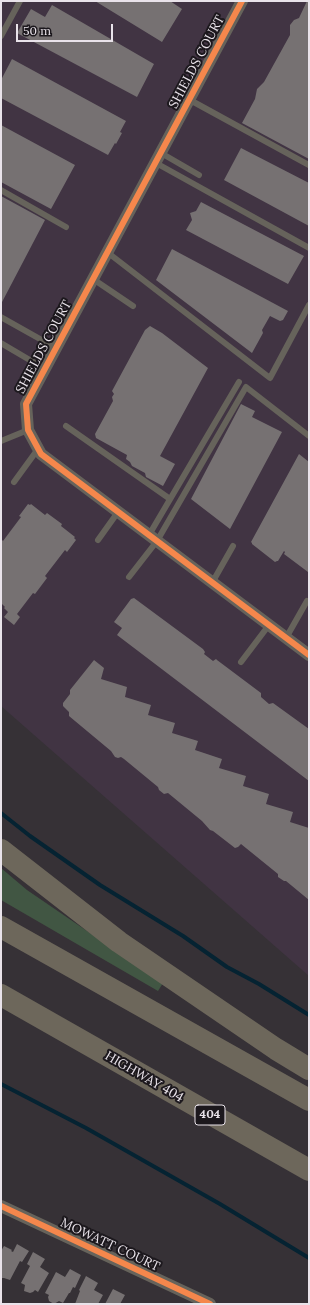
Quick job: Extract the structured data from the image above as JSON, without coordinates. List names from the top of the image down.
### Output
{
  "streets": {
    "highway": ["HIGHWAY 404", "404"],
    "street": ["SHIELDS COURT", "MOWATT COURT"]
  },
  "scale_bar": "50 m"
}
